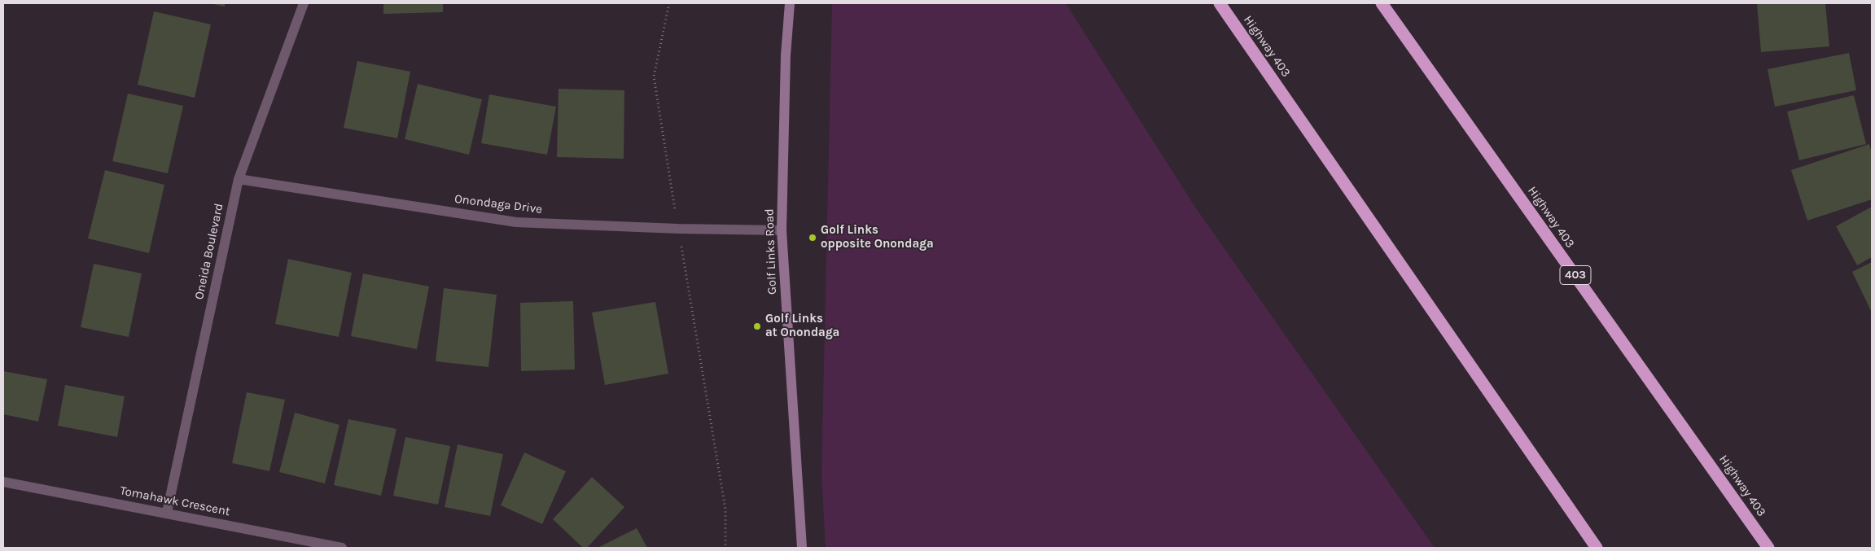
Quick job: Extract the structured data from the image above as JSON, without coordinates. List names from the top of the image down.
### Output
{
  "streets": {
    "highway": ["Highway 403", "403"],
    "main road": ["Golf Links Road"],
    "street": ["Onondaga Drive", "Oneida Boulevard", "Tomahawk Crescent"]
  },
  "crossings": [
    ["Onondaga Drive", "Oneida Boulevard"],
    ["Onondaga Drive", "Golf Links Road"],
    ["Oneida Boulevard", "Tomahawk Crescent"]
  ],
  "places": ["Golf Links opposite Onondaga", "Golf Links at Onondaga"]
}
